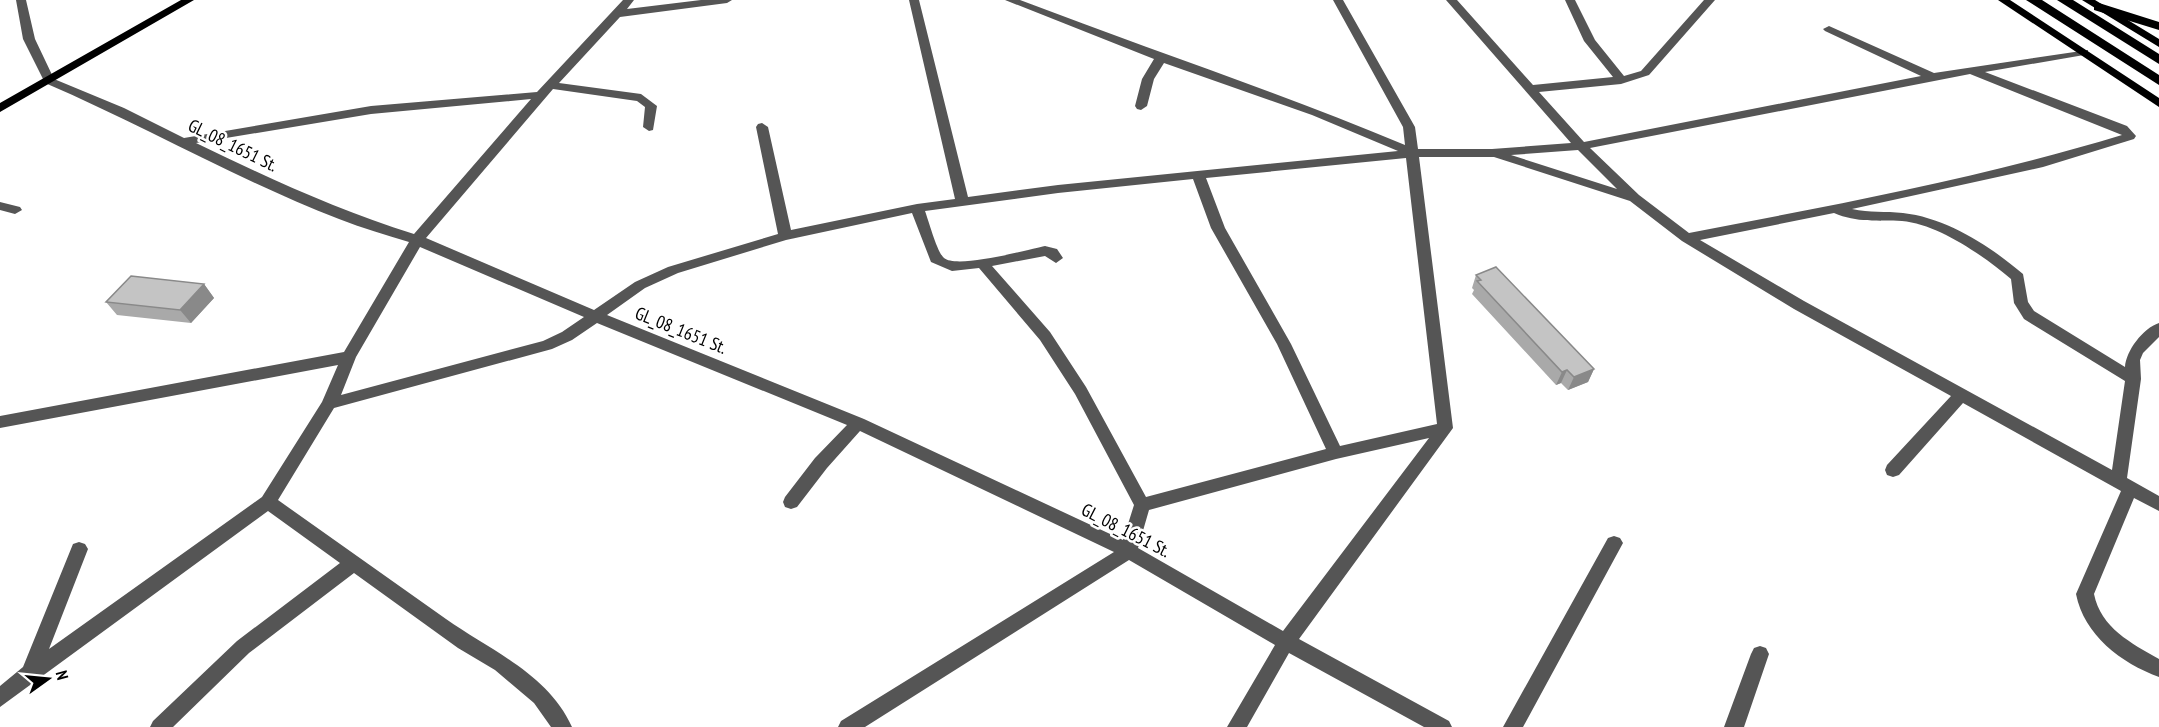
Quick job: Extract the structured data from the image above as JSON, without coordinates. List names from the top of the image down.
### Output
{
  "streets": {
    "street": ["GL_08_1651 St."]
  },
  "north": "right"
}
